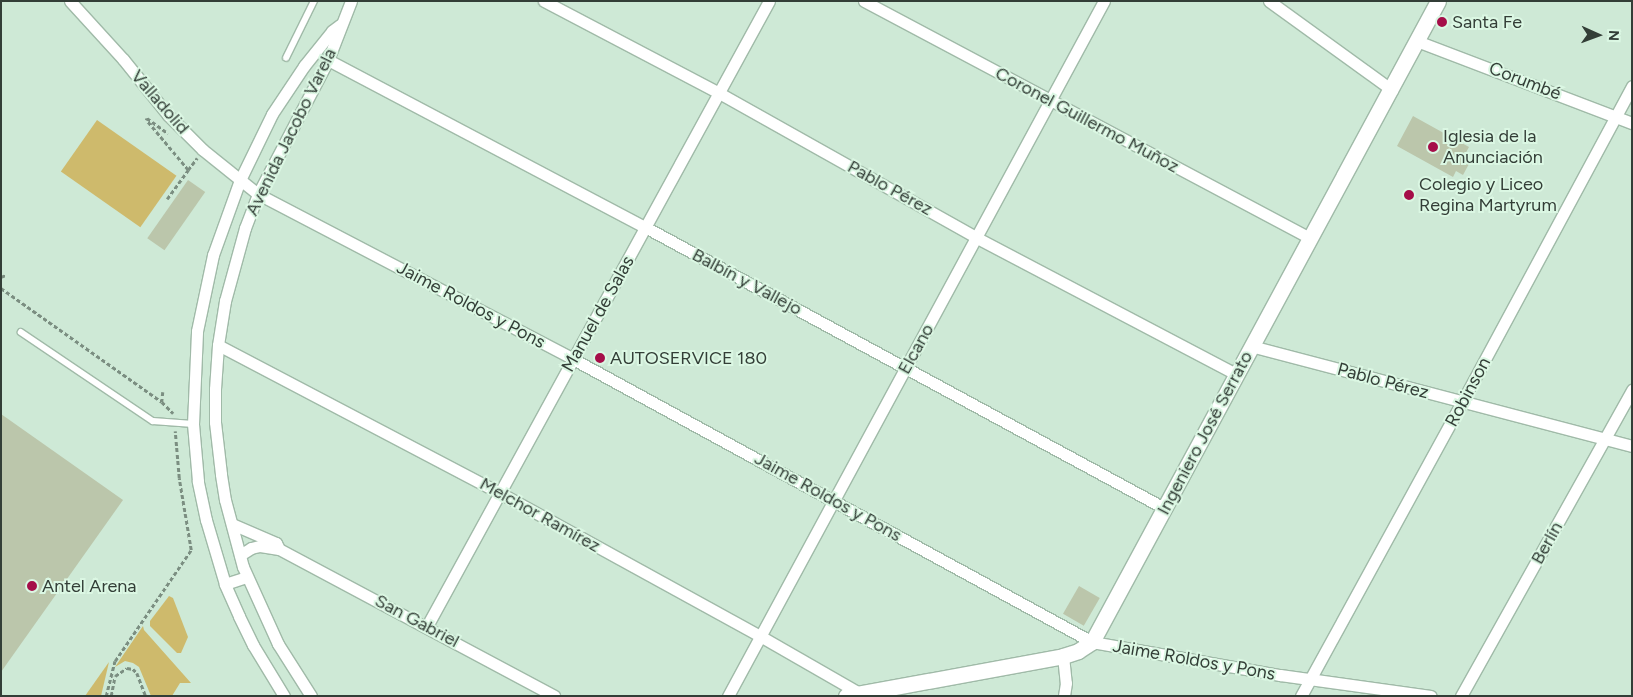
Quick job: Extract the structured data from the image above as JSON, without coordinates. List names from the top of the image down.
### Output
{
  "streets": {
    "street": [
      "Corumbé",
      "Valladolid",
      "Coronel Guillermo Muñoz",
      "Avenida Jacobo Varela",
      "Pablo Pérez",
      "Balbín y Vallejo",
      "Jaime Roldos y Pons",
      "Manuel de Salas",
      "Elcano",
      "Robinson",
      "Ingeniero José Serrato",
      "Melchor Ramírez",
      "Berlín",
      "San Gabriel"
    ]
  },
  "crossings": [
    ["Corumbé", "Robinson"],
    ["Corumbé", "Ingeniero José Serrato"],
    ["Valladolid", "Avenida Jacobo Varela"],
    ["Valladolid", "Jaime Roldos y Pons"],
    ["Coronel Guillermo Muñoz", "Elcano"],
    ["Coronel Guillermo Muñoz", "Ingeniero José Serrato"],
    ["Avenida Jacobo Varela", "Balbín y Vallejo"],
    ["Avenida Jacobo Varela", "Jaime Roldos y Pons"],
    ["Avenida Jacobo Varela", "Melchor Ramírez"],
    ["Avenida Jacobo Varela", "San Gabriel"],
    ["Pablo Pérez", "Manuel de Salas"],
    ["Pablo Pérez", "Elcano"],
    ["Pablo Pérez", "Robinson"],
    ["Pablo Pérez", "Ingeniero José Serrato"],
    ["Pablo Pérez", "Berlín"],
    ["Balbín y Vallejo", "Manuel de Salas"],
    ["Balbín y Vallejo", "Elcano"],
    ["Balbín y Vallejo", "Ingeniero José Serrato"],
    ["Jaime Roldos y Pons", "Manuel de Salas"],
    ["Jaime Roldos y Pons", "Elcano"],
    ["Jaime Roldos y Pons", "Robinson"],
    ["Jaime Roldos y Pons", "Ingeniero José Serrato"],
    ["Manuel de Salas", "Melchor Ramírez"],
    ["Manuel de Salas", "San Gabriel"],
    ["Elcano", "Melchor Ramírez"]
  ],
  "places": [
    "Santa Fe",
    "Iglesia de la Anunciación",
    "Colegio y Liceo Regina Martyrum",
    "AUTOSERVICE 180",
    "Antel Arena"
  ],
  "north": "right"
}
